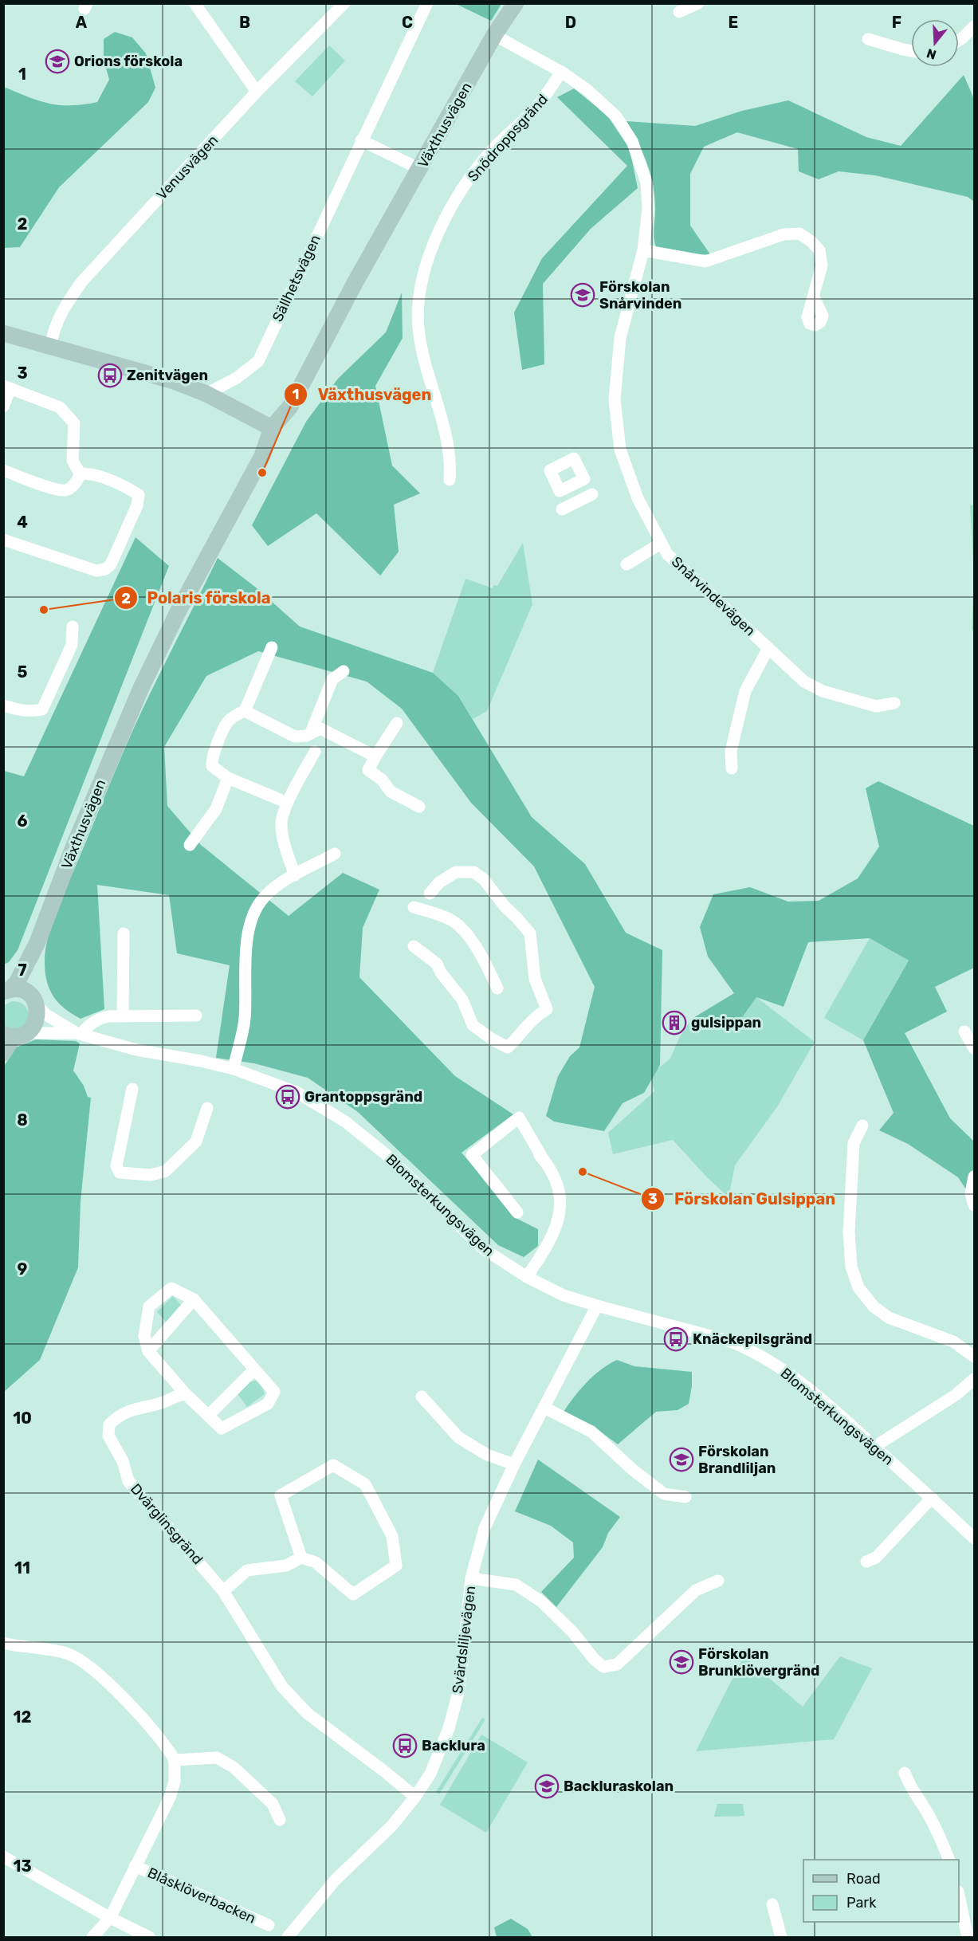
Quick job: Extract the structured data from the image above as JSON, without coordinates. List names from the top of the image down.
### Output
{
  "streets": {
    "street": [
      "Växthusvägen",
      "Snödroppsgränd",
      "Venusvägen",
      "Sällhetsvägen",
      "Snårvindevägen",
      "Blomsterkungsvägen",
      "Dvärglinsgränd",
      "Svärdsliljevägen",
      "Blåsklöverbacken"
    ]
  },
  "crossings": [
    ["Växthusvägen", "Snårvindevägen"],
    ["Växthusvägen", "Blomsterkungsvägen"],
    ["Snödroppsgränd", "Snårvindevägen"],
    ["Blomsterkungsvägen", "Svärdsliljevägen"],
    ["Dvärglinsgränd", "Svärdsliljevägen"]
  ],
  "places": {
    "school or university": [
      "Orions förskola",
      "Förskolan Snårvinden",
      "Förskolan Brandliljan",
      "Förskolan Brunklövergränd",
      "Backluraskolan"
    ],
    "bus stop": [
      "Zenitvägen",
      "Grantoppsgränd",
      "Knäckepilsgränd",
      "Backlura"
    ],
    "other": ["Växthusvägen", "Polaris förskola", "Förskolan Gulsippan"],
    "building": ["gulsippan"]
  },
  "legend": ["Road", "Park"],
  "north": "bottom",
  "grid": {
    "columns": [
      "A",
      "B",
      "C",
      "D",
      "E",
      "F"
    ],
    "rows": [
      "1",
      "2",
      "3",
      "4",
      "5",
      "6",
      "7",
      "8",
      "9",
      "10",
      "11",
      "12",
      "13"
    ]
  }
}
